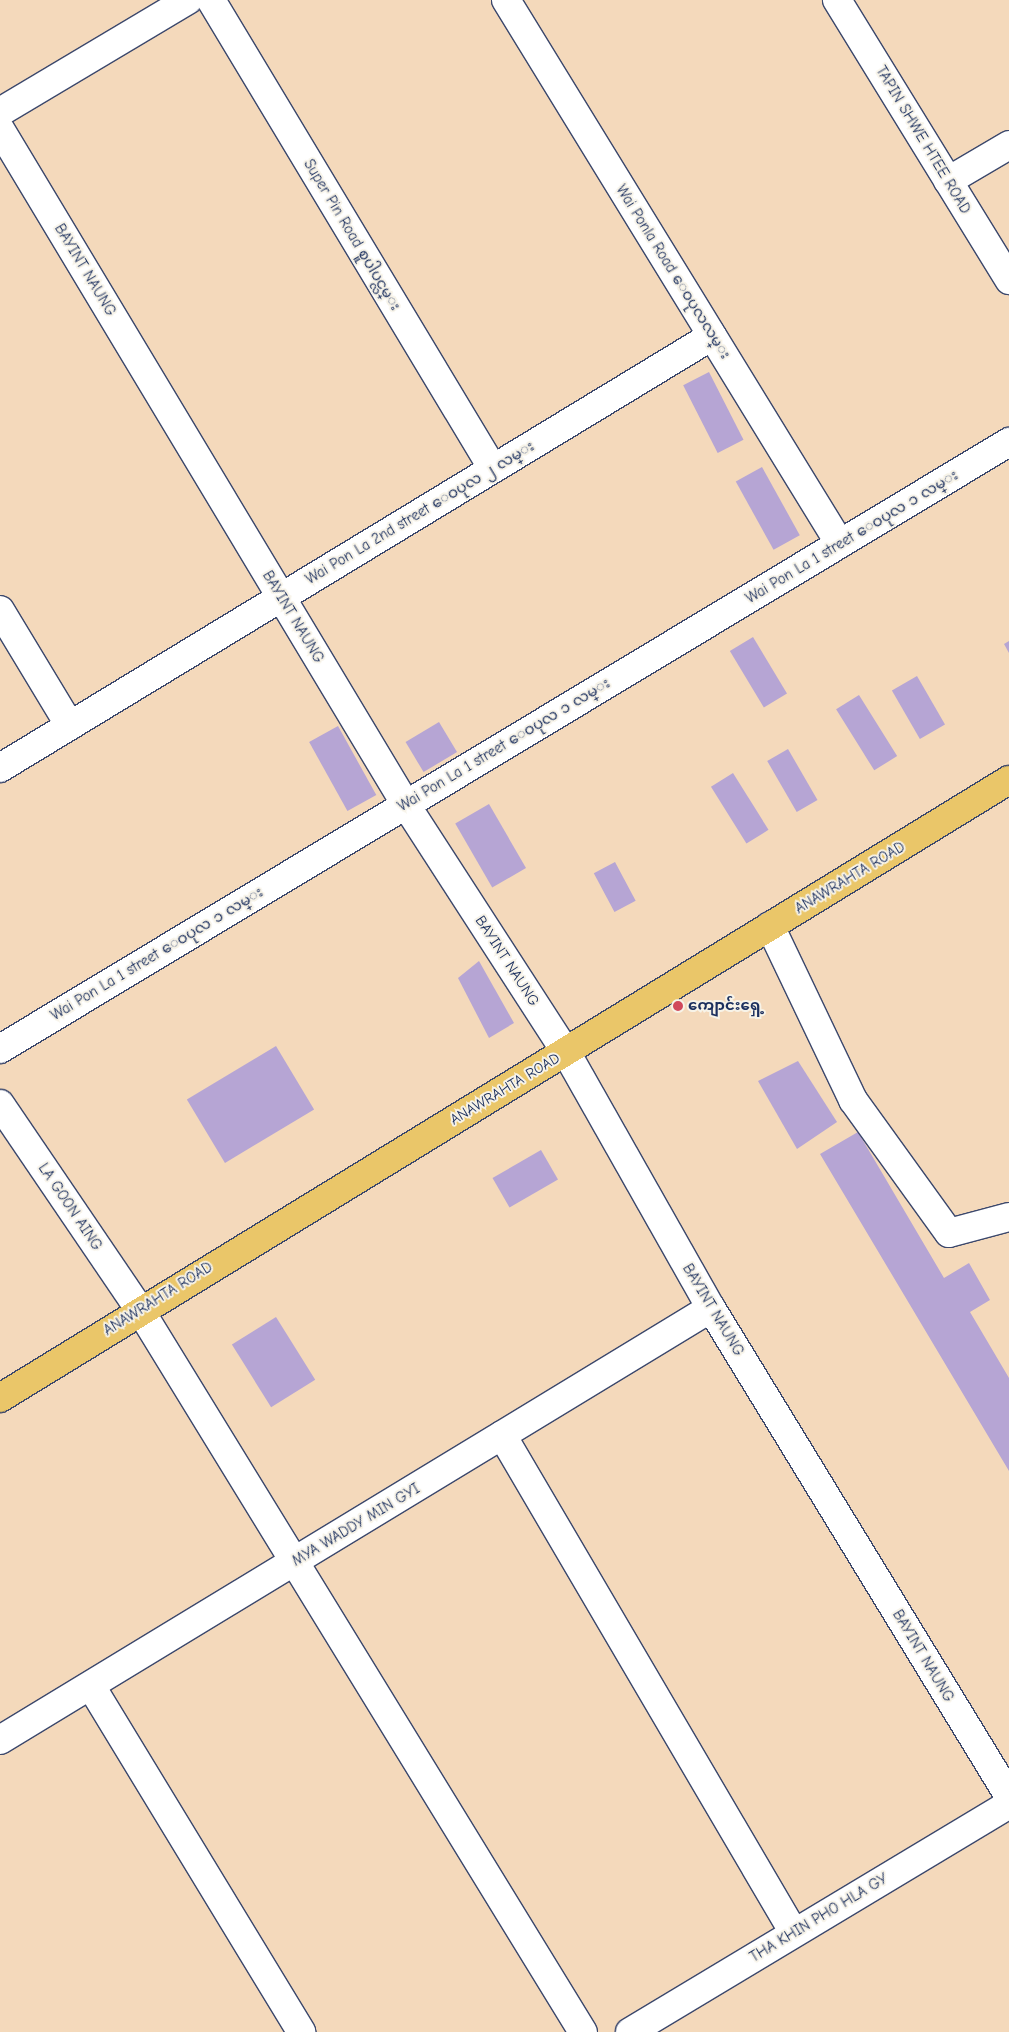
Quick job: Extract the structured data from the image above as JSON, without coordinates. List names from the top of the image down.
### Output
{
  "streets": {
    "main road": ["ANAWRAHTA ROAD"],
    "street": [
      "TAPIN SHWE HTEE ROAD",
      "Super Pin Road စူပါပင္လမ္း",
      "BAYINT NAUNG",
      "Wai Ponla Road ေဝပုလလမ္း",
      "Wai Pon La 2nd street ေဝပုလ ၂ လမ္း",
      "Wai Pon La 1 street ေဝပုလ ၁ လမ္း",
      "LA GOON AING",
      "MYA WADDY MIN GYI",
      "THA KHIN PHO HLA GY"
    ]
  },
  "crossings": [
    ["Super Pin Road စူပါပင္လမ္း", "Wai Pon La 2nd street ေဝပုလ ၂ လမ္း"],
    ["BAYINT NAUNG", "Wai Pon La 2nd street ေဝပုလ ၂ လမ္း"],
    ["BAYINT NAUNG", "Wai Pon La 1 street ေဝပုလ ၁ လမ္း"],
    ["BAYINT NAUNG", "ANAWRAHTA ROAD"],
    ["BAYINT NAUNG", "MYA WADDY MIN GYI"],
    ["Wai Ponla Road ေဝပုလလမ္း", "Wai Pon La 2nd street ေဝပုလ ၂ လမ္း"],
    ["Wai Ponla Road ေဝပုလလမ္း", "Wai Pon La 1 street ေဝပုလ ၁ လမ္း"],
    ["ANAWRAHTA ROAD", "LA GOON AING"],
    ["LA GOON AING", "MYA WADDY MIN GYI"]
  ],
  "places": ["ကျောင်းရှေ့"]
}
